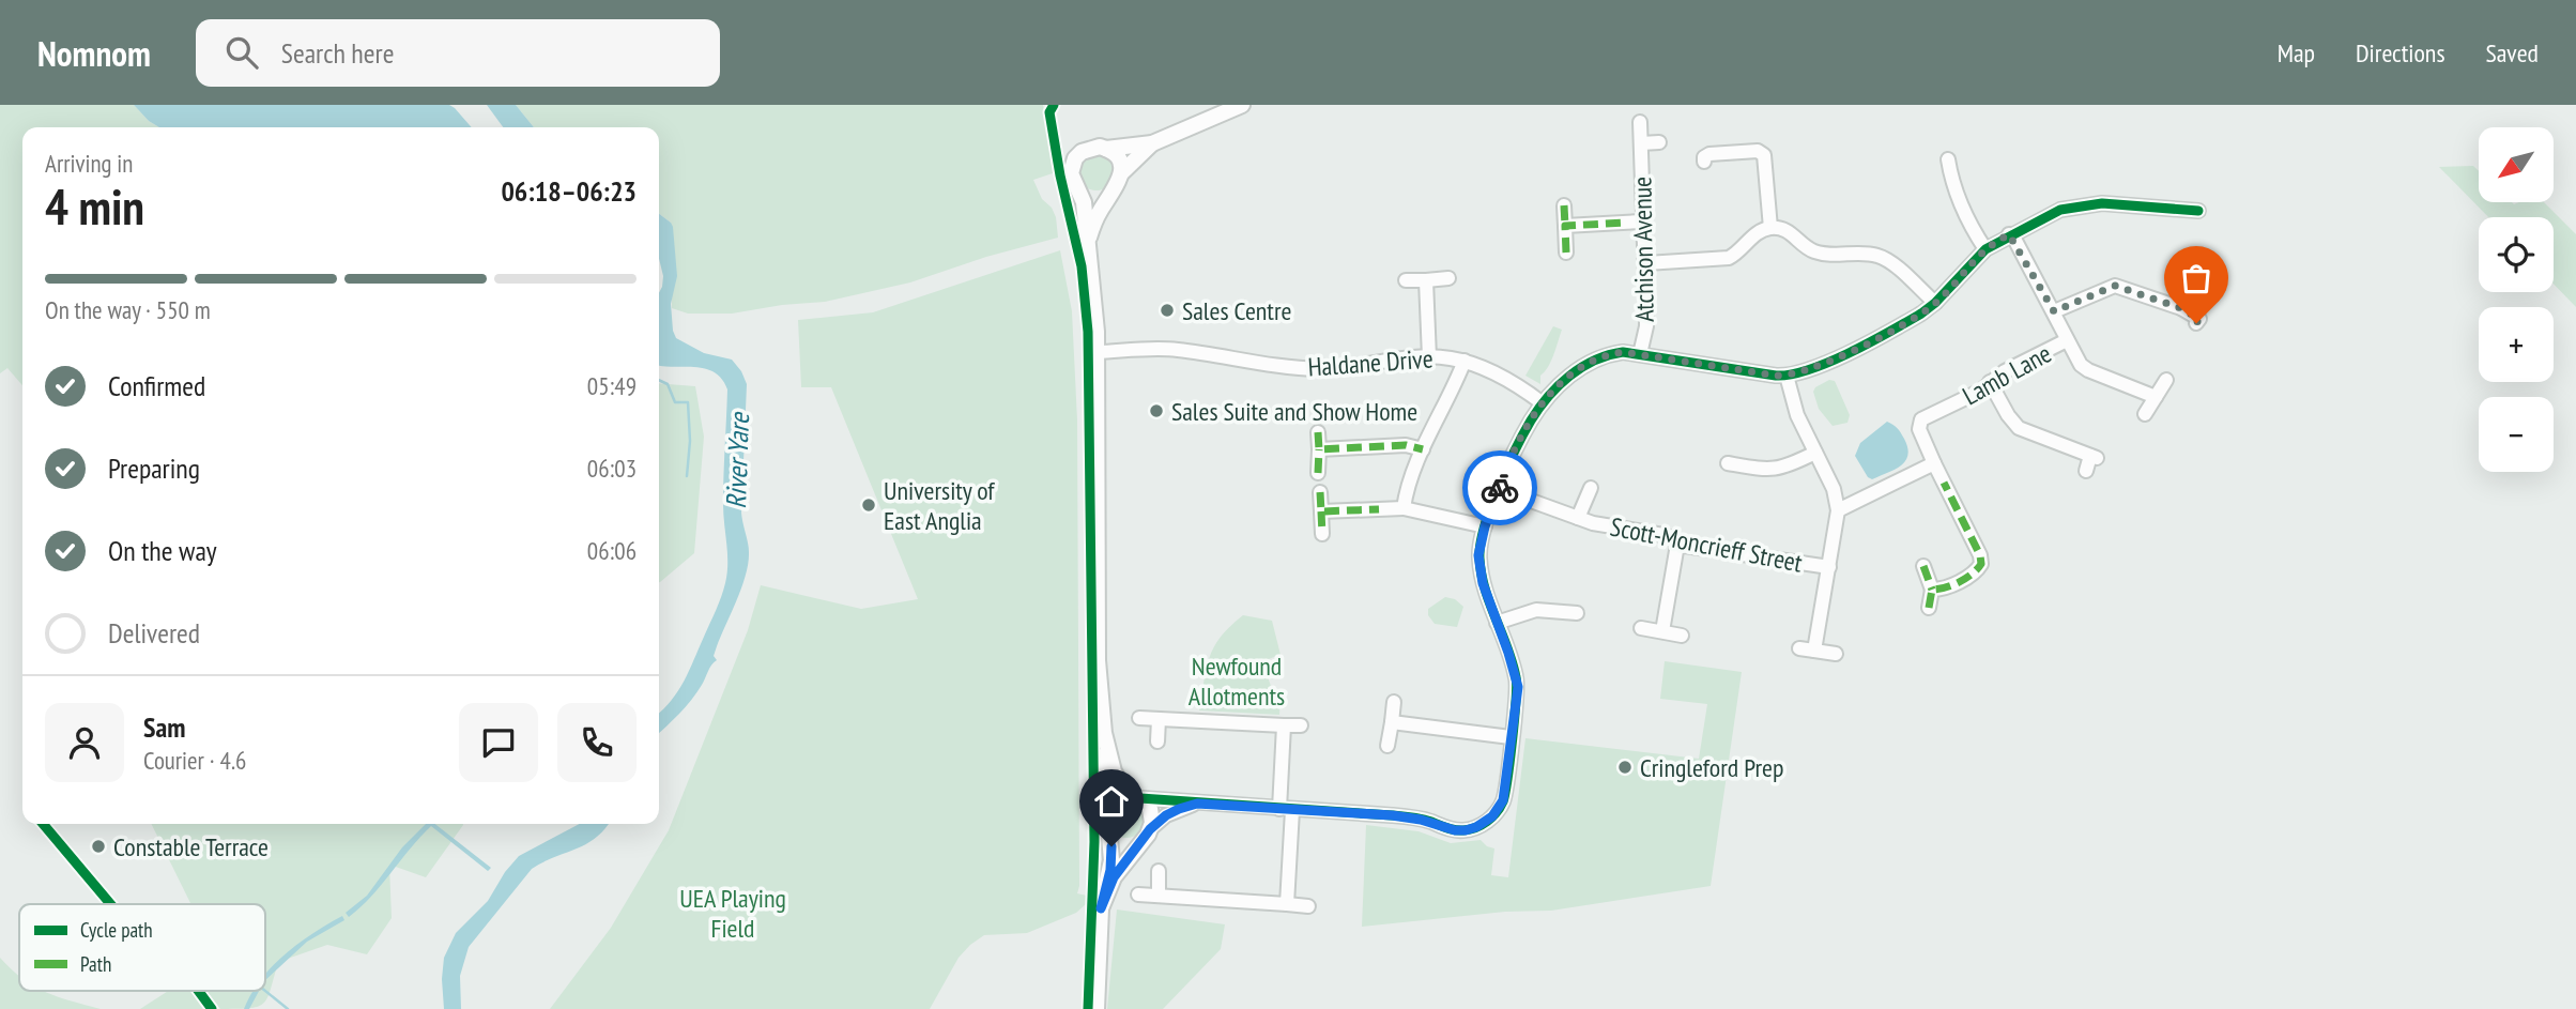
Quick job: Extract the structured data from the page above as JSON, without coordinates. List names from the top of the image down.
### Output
{
  "streets": {
    "street": [
      "Atchison Avenue",
      "Haldane Drive",
      "Lamb Lane",
      "Scott-Moncrieff Street"
    ]
  },
  "water": ["River Yare"],
  "parks": ["Newfound Allotments", "UEA Playing Field"],
  "places": [
    "Sales Centre",
    "Sales Suite and Show Home",
    "University of East Anglia",
    "Cringleford Prep",
    "Constable Terrace"
  ],
  "legend": ["Cycle path", "Path"],
  "north": "bottom left",
  "page": {
    "header": "Nomnom",
    "search": "Search here",
    "nav": ["Map", "Directions", "Saved"],
    "map_buttons": ["+", "−"],
    "heading": ["4 min", "Arriving in", "06:18–06:23"],
    "panel": ["Sam", "Courier · 4.6"],
    "bar": "On the way · 550 m",
    "list": [
      ["Confirmed", "05:49"],
      ["Preparing", "06:03"],
      ["On the way", "06:06"],
      "Delivered"
    ]
  }
}
